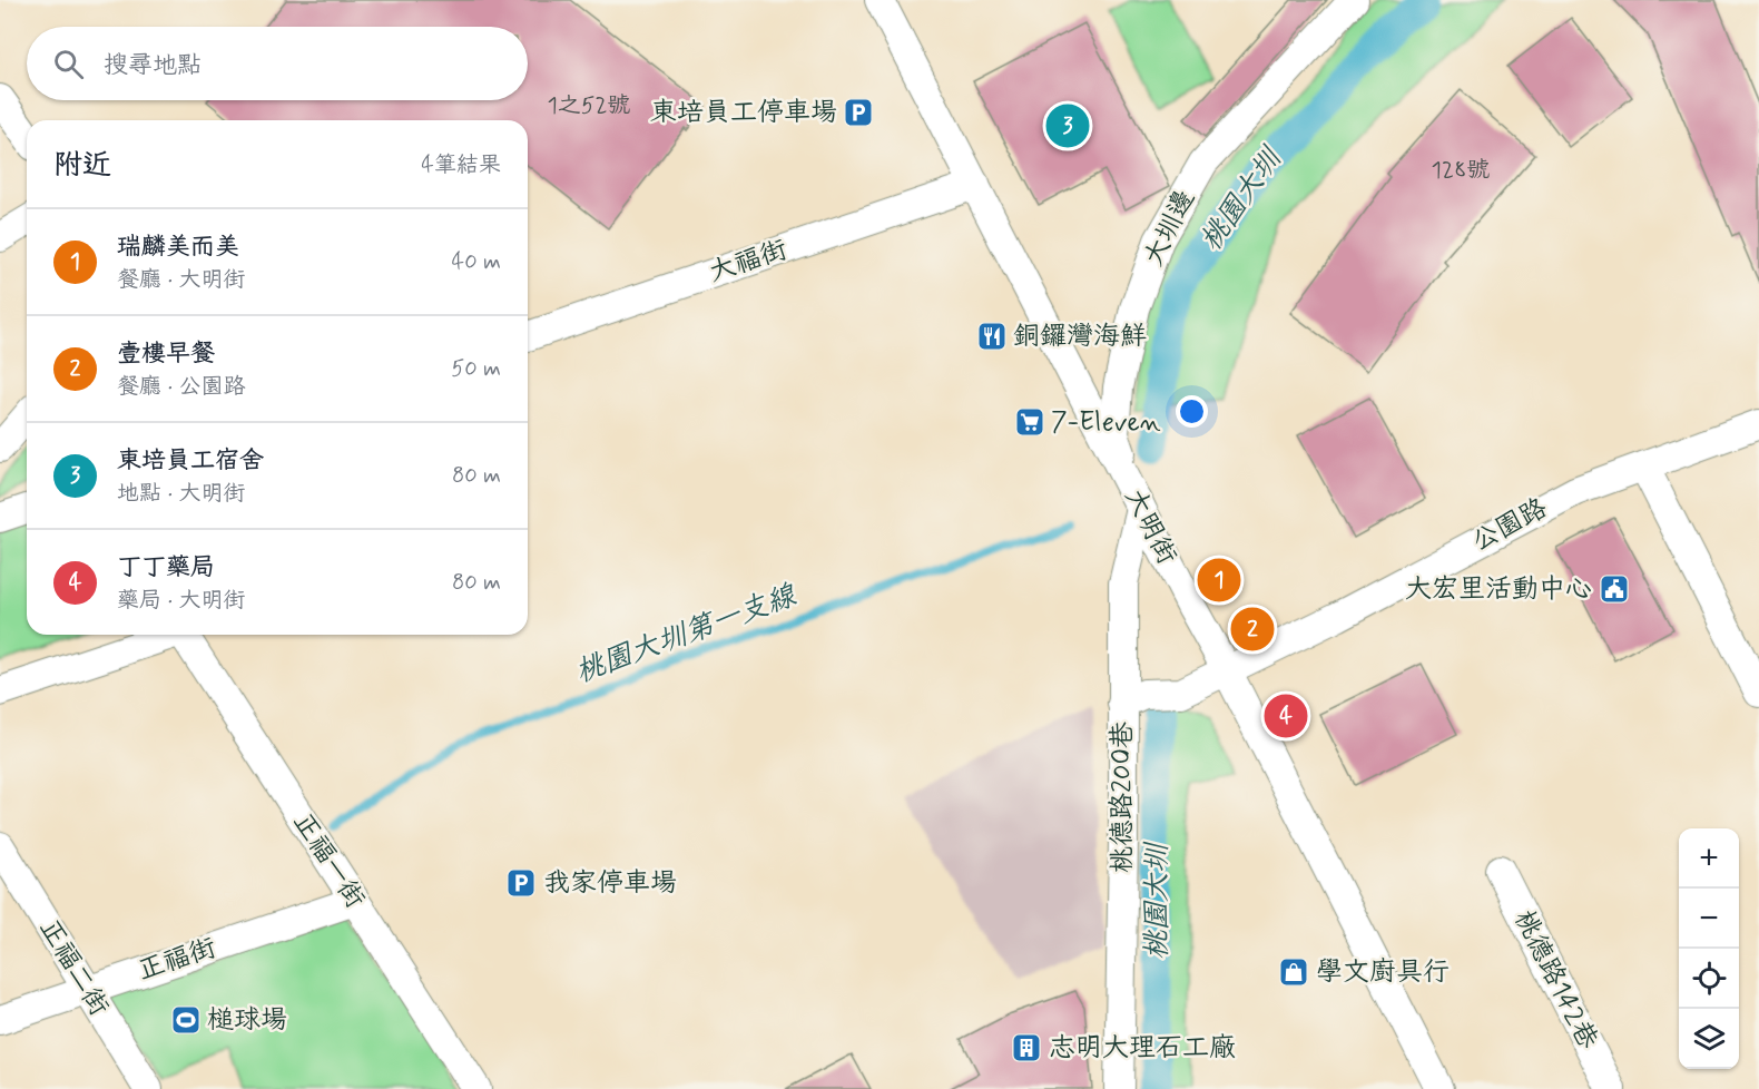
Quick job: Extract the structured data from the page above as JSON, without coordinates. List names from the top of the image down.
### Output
{
  "streets": {
    "street": [
      "大圳邊",
      "大福街",
      "公園路",
      "大明街",
      "桃德路200巷",
      "正福一街",
      "正福街",
      "正福二街",
      "桃德路142巷"
    ]
  },
  "crossings": [
    ["大圳邊", "大明街"],
    ["大圳邊", "桃德路200巷"],
    ["大福街", "大明街"],
    ["公園路", "大明街"],
    ["公園路", "桃德路200巷"],
    ["大明街", "桃德路200巷"],
    ["正福一街", "正福街"],
    ["正福街", "正福二街"]
  ],
  "water": ["桃園大圳", "桃園大圳第一支線"],
  "places": {
    "parking": ["東培員工停車場", "我家停車場"],
    "restaurant": ["銅鑼灣海鮮"],
    "supermarket": ["7-Eleven"],
    "public building": ["大宏里活動中心"],
    "shop": ["學文廚具行"],
    "sports": ["槌球場"],
    "building": ["志明大理石工廠"]
  },
  "house_numbers": ["1之52號", "128號"],
  "page": {
    "search": "搜尋地點",
    "pins": [
      "3",
      "1",
      "2",
      "4"
    ],
    "heading": ["附近", "4筆結果"],
    "list": [
      {
        "mark": "1",
        "name": "瑞麟美而美",
        "note": "餐廳 · 大明街",
        "value": "40 m"
      },
      {
        "mark": "2",
        "name": "壹樓早餐",
        "note": "餐廳 · 公園路",
        "value": "50 m"
      },
      {
        "mark": "3",
        "name": "東培員工宿舍",
        "note": "地點 · 大明街",
        "value": "80 m"
      },
      {
        "mark": "4",
        "name": "丁丁藥局",
        "note": "藥局 · 大明街",
        "value": "80 m"
      }
    ],
    "map_buttons": ["+", "−"]
  }
}
